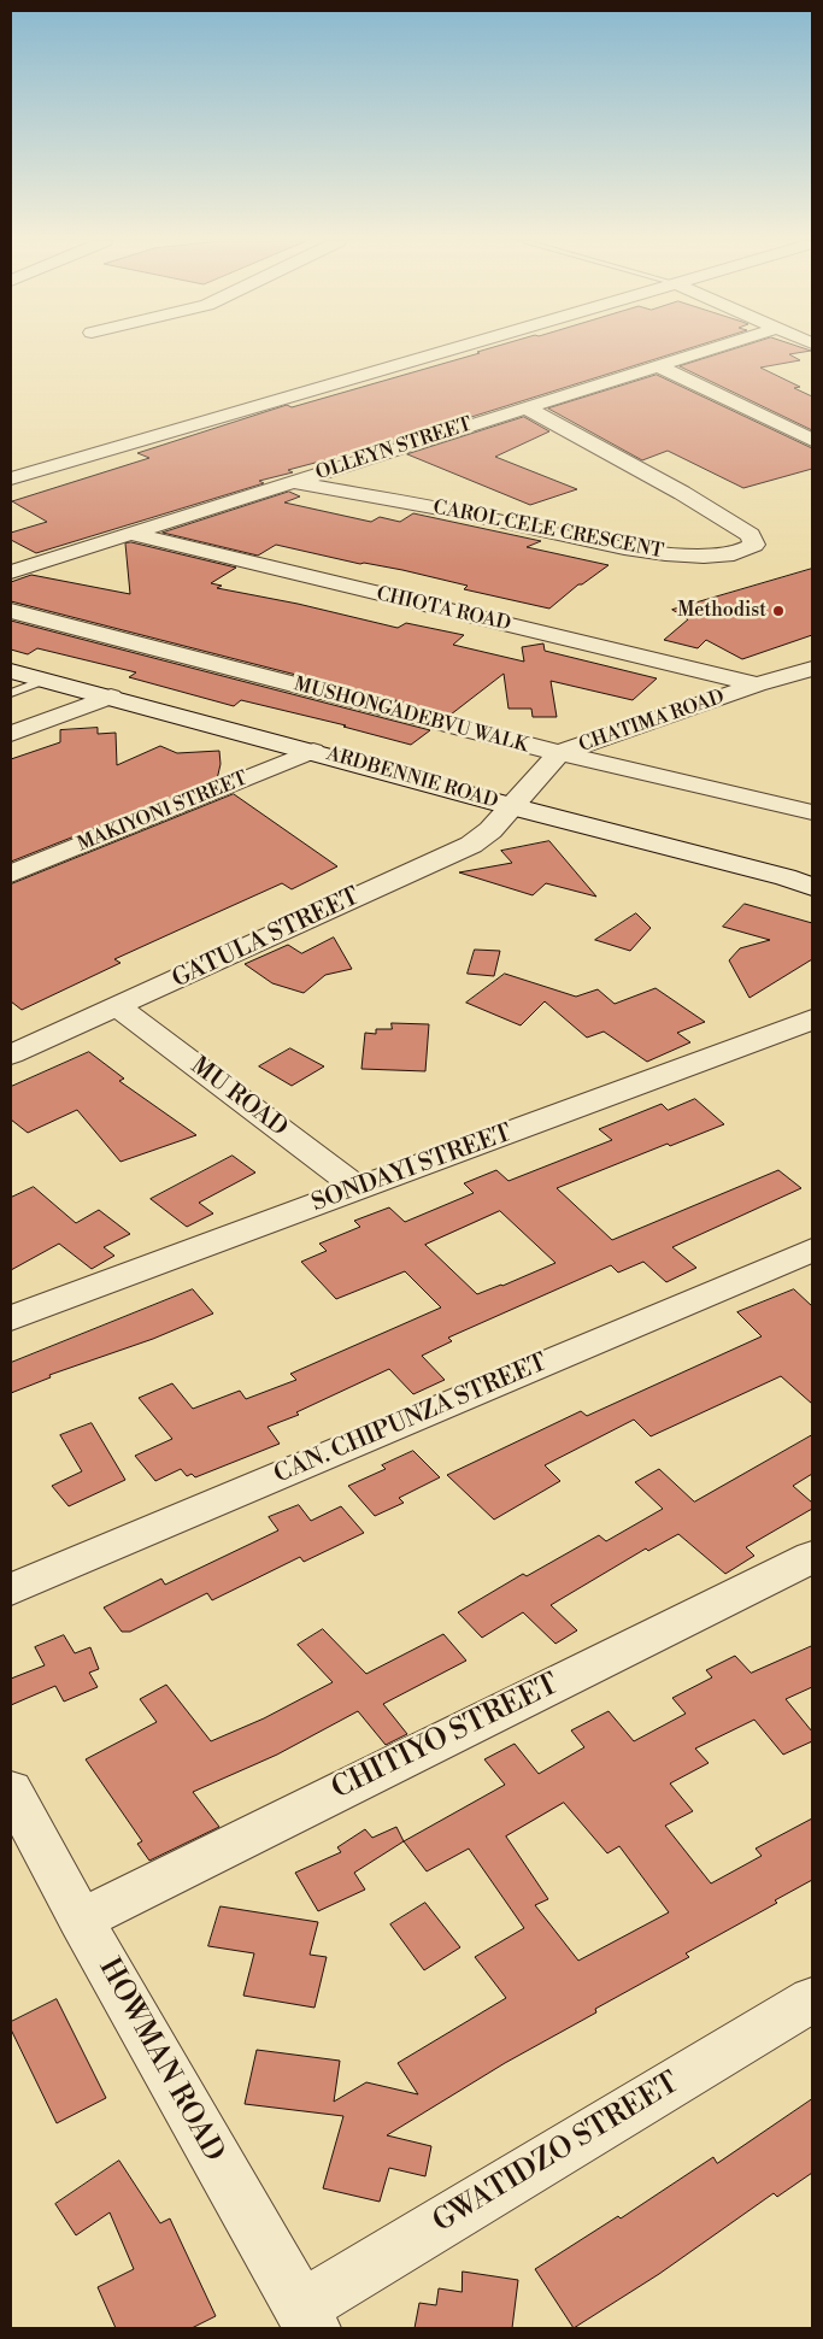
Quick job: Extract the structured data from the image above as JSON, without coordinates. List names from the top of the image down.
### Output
{
  "streets": {
    "street": [
      "OLLEYN STREET",
      "CAROL CELE CRESCENT",
      "CHIOTA ROAD",
      "MUSHONGADEBVU WALK",
      "CHATIMA ROAD",
      "ARDBENNIE ROAD",
      "MAKIYONI STREET",
      "GATULA STREET",
      "MU ROAD",
      "SONDAYI STREET",
      "CAN. CHIPUNZA STREET",
      "CHITIYO STREET",
      "HOWMAN ROAD",
      "GWATIDZO STREET"
    ]
  },
  "crossings": [
    ["OLLEYN STREET", "CAROL CELE CRESCENT"],
    ["OLLEYN STREET", "CHIOTA ROAD"],
    ["CHIOTA ROAD", "CHATIMA ROAD"],
    ["MUSHONGADEBVU WALK", "CHATIMA ROAD"],
    ["CHATIMA ROAD", "ARDBENNIE ROAD"],
    ["CHATIMA ROAD", "GATULA STREET"],
    ["ARDBENNIE ROAD", "MAKIYONI STREET"],
    ["ARDBENNIE ROAD", "GATULA STREET"],
    ["GATULA STREET", "MU ROAD"],
    ["MU ROAD", "SONDAYI STREET"],
    ["CHITIYO STREET", "HOWMAN ROAD"],
    ["HOWMAN ROAD", "GWATIDZO STREET"]
  ],
  "places": ["Methodist"]
}
